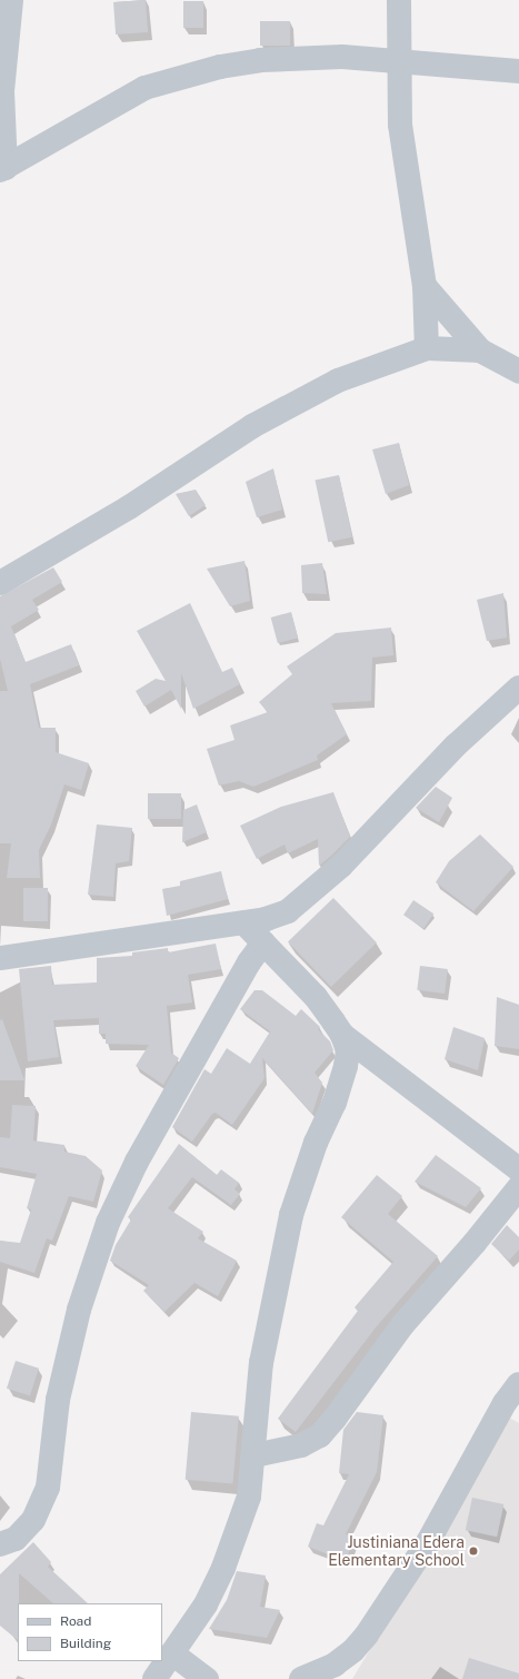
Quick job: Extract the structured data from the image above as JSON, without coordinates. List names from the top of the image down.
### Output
{
  "places": ["Justiniana Edera Elementary School"],
  "legend": ["Road", "Building"]
}
